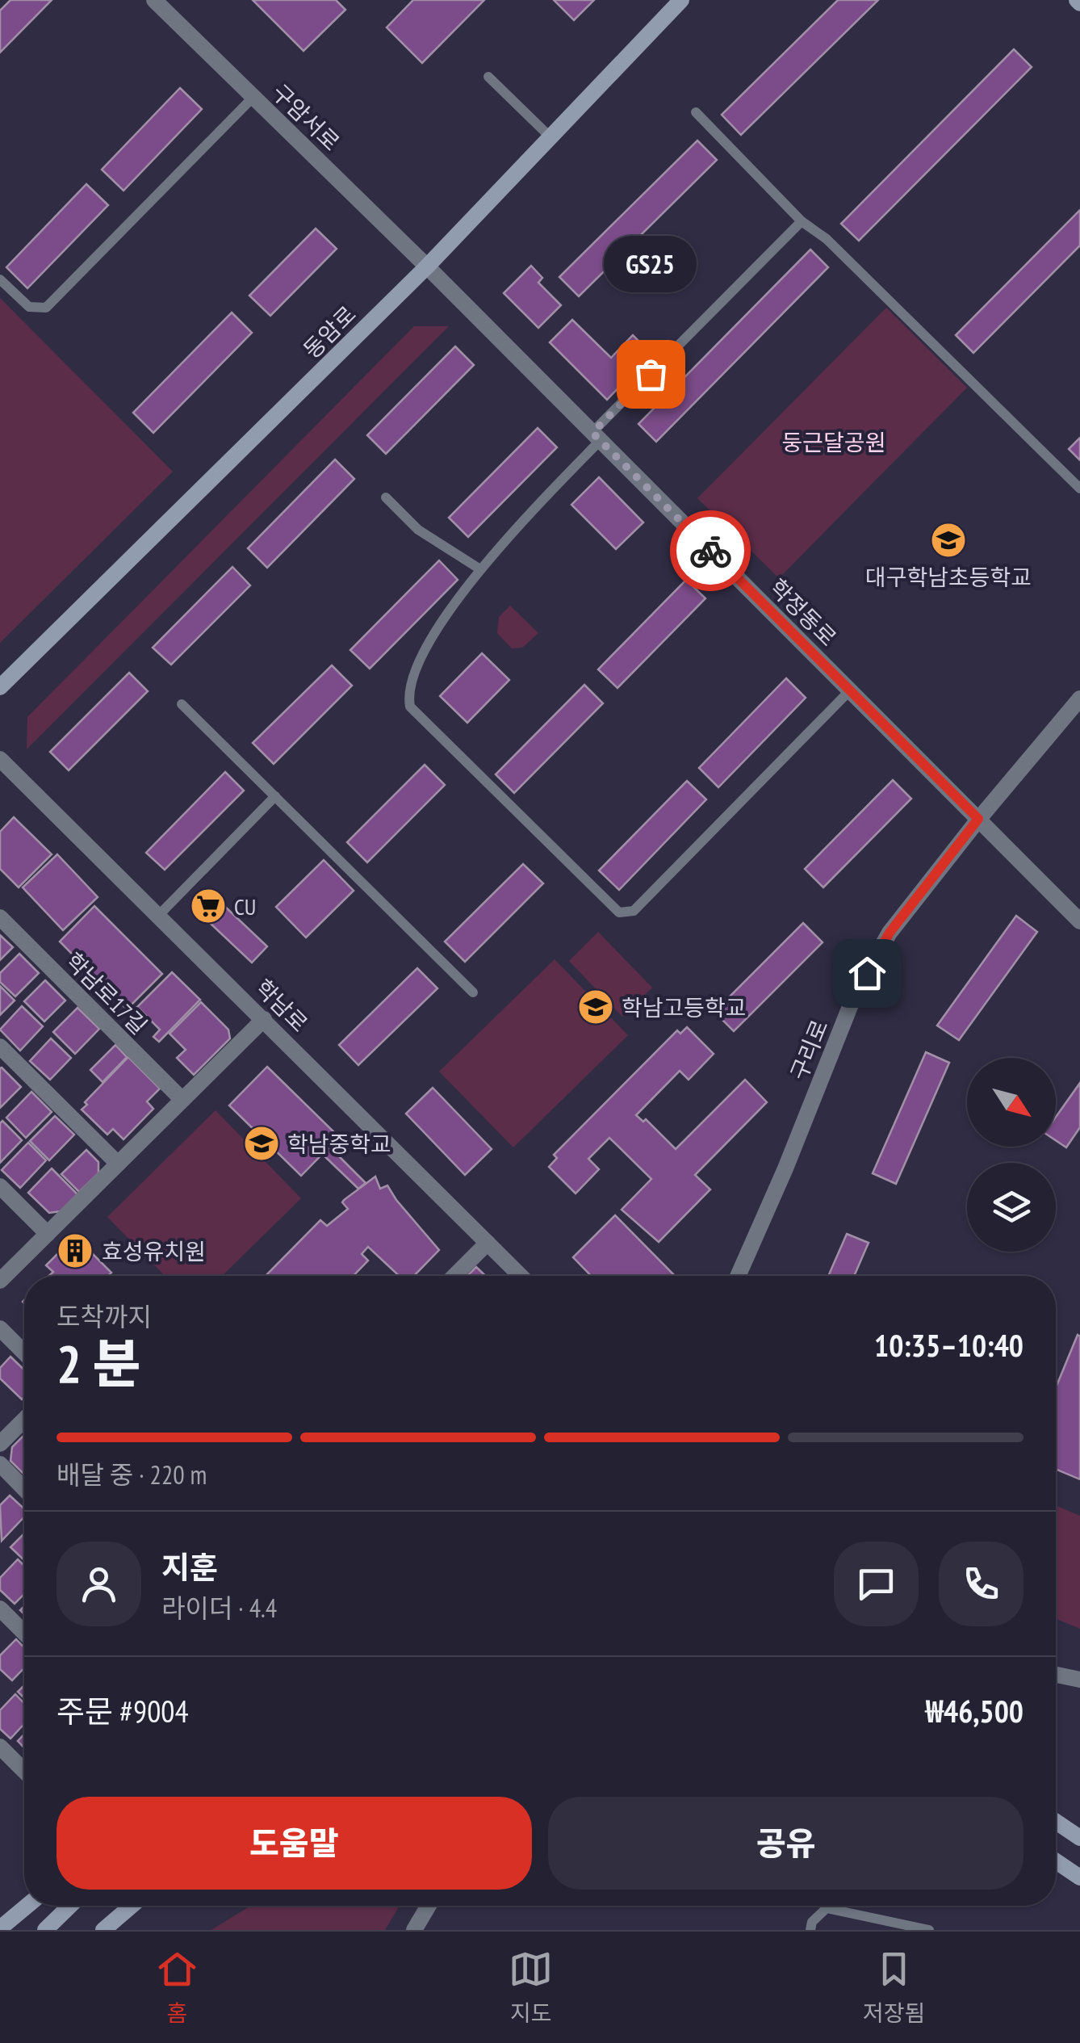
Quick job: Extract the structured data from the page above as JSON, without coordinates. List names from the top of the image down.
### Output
{
  "streets": {
    "main road": ["동암로"],
    "street": [
      "구암서로",
      "학정동로",
      "학남로17길",
      "학남로",
      "구리로"
    ]
  },
  "crossings": [
    ["구암서로", "동암로"],
    ["구암서로", "학정동로"],
    ["동암로", "학정동로"],
    ["학정동로", "구리로"]
  ],
  "parks": ["둥근달공원"],
  "places": {
    "other": ["GS25"],
    "school or university": ["대구학남초등학교", "학남고등학교", "학남중학교"],
    "supermarket": ["CU"],
    "building": ["효성유치원"]
  },
  "north": "bottom right",
  "page": {
    "bubble": "GS25",
    "heading": ["2 분", "도착까지", "10:35–10:40"],
    "panel": [
      "지훈",
      "라이더 · 4.4",
      "주문 #9004",
      "₩46,500"
    ],
    "bar": "배달 중 · 220 m",
    "buttons": ["도움말", "공유"],
    "tabs": ["홈", "지도", "저장됨"]
  }
}
